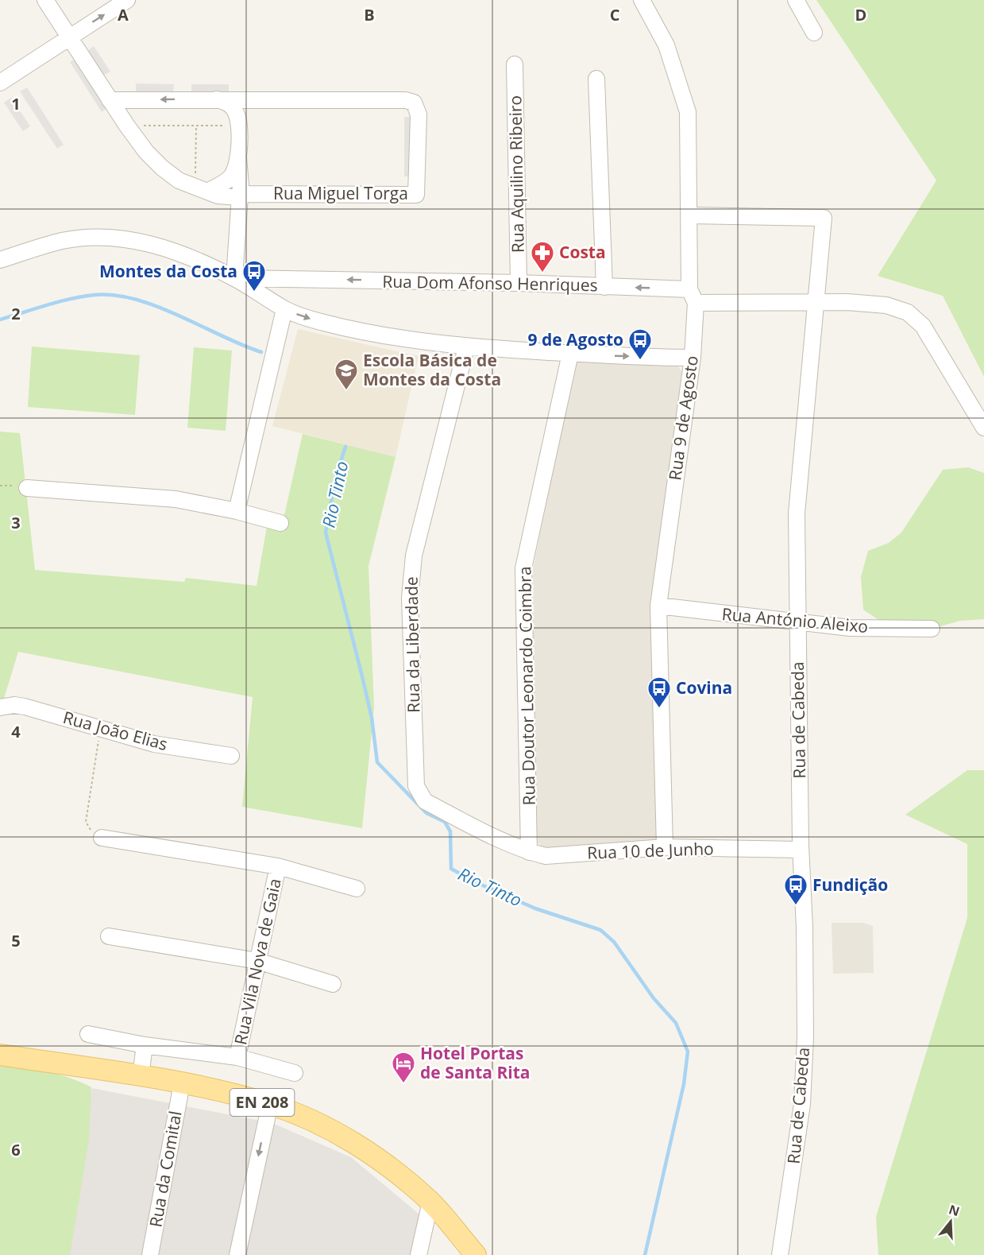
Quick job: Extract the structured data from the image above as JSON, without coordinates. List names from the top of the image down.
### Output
{
  "streets": {
    "main road": ["EN 208"],
    "street": [
      "Rua Aquilino Ribeiro",
      "Rua Miguel Torga",
      "Rua Dom Afonso Henriques",
      "Rua 9 de Agosto",
      "Rua António Aleixo",
      "Rua da Liberdade",
      "Rua Doutor Leonardo Coimbra",
      "Rua de Cabeda",
      "Rua João Elias",
      "Rua 10 de Junho",
      "Rua Vila Nova de Gaia",
      "Rua da Comital"
    ]
  },
  "crossings": [
    ["Rua Aquilino Ribeiro", "Rua Dom Afonso Henriques"],
    ["Rua Dom Afonso Henriques", "Rua 9 de Agosto"],
    ["Rua 9 de Agosto", "Rua António Aleixo"],
    ["Rua 9 de Agosto", "Rua de Cabeda"],
    ["Rua 9 de Agosto", "Rua 10 de Junho"],
    ["Rua António Aleixo", "Rua de Cabeda"],
    ["Rua da Liberdade", "Rua Doutor Leonardo Coimbra"],
    ["Rua da Liberdade", "Rua 10 de Junho"],
    ["Rua Doutor Leonardo Coimbra", "Rua 10 de Junho"],
    ["Rua de Cabeda", "Rua 10 de Junho"],
    ["EN 208", "Rua da Comital"]
  ],
  "water": ["Rio Tinto"],
  "places": {
    "pharmacy": ["Costa"],
    "bus stop": [
      "Montes da Costa",
      "9 de Agosto",
      "Covina",
      "Fundição"
    ],
    "school or university": ["Escola Básica de Montes da Costa"],
    "hotel": ["Hotel Portas de Santa Rita"]
  },
  "north": "top",
  "grid": {
    "columns": [
      "A",
      "B",
      "C",
      "D"
    ],
    "rows": [
      "1",
      "2",
      "3",
      "4",
      "5",
      "6"
    ]
  }
}
